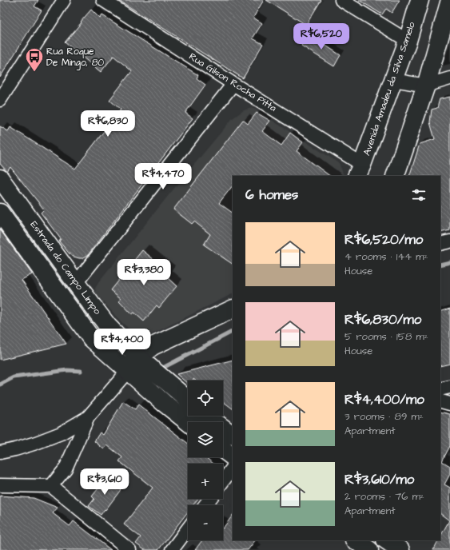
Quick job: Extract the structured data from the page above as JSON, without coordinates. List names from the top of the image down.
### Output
{
  "streets": {
    "main road": ["Avenida Amadeu da Silva Samelo", "Estrada do Campo Limpo"],
    "street": ["Rua Gilson Rocha Pitta"]
  },
  "crossings": [
    ["Rua Gilson Rocha Pitta", "Avenida Amadeu da Silva Samelo"]
  ],
  "places": {
    "bus stop": ["Rua Roque De Mingo, 80"]
  },
  "page": {
    "price": [
      "R$6,520",
      "R$6,830",
      "R$4,470",
      "R$3,380",
      "R$4,400",
      "R$3,610"
    ],
    "heading": "6 homes",
    "list": [
      {
        "name": "R$6,520/mo",
        "note": "4 rooms · 144 m² · House"
      },
      {
        "name": "R$6,830/mo",
        "note": "5 rooms · 158 m² · House"
      },
      {
        "name": "R$4,400/mo",
        "note": "3 rooms · 89 m² · Apartment"
      },
      {
        "name": "R$3,610/mo",
        "note": "2 rooms · 76 m² · Apartment"
      }
    ],
    "map_buttons": ["+", "−"]
  }
}
